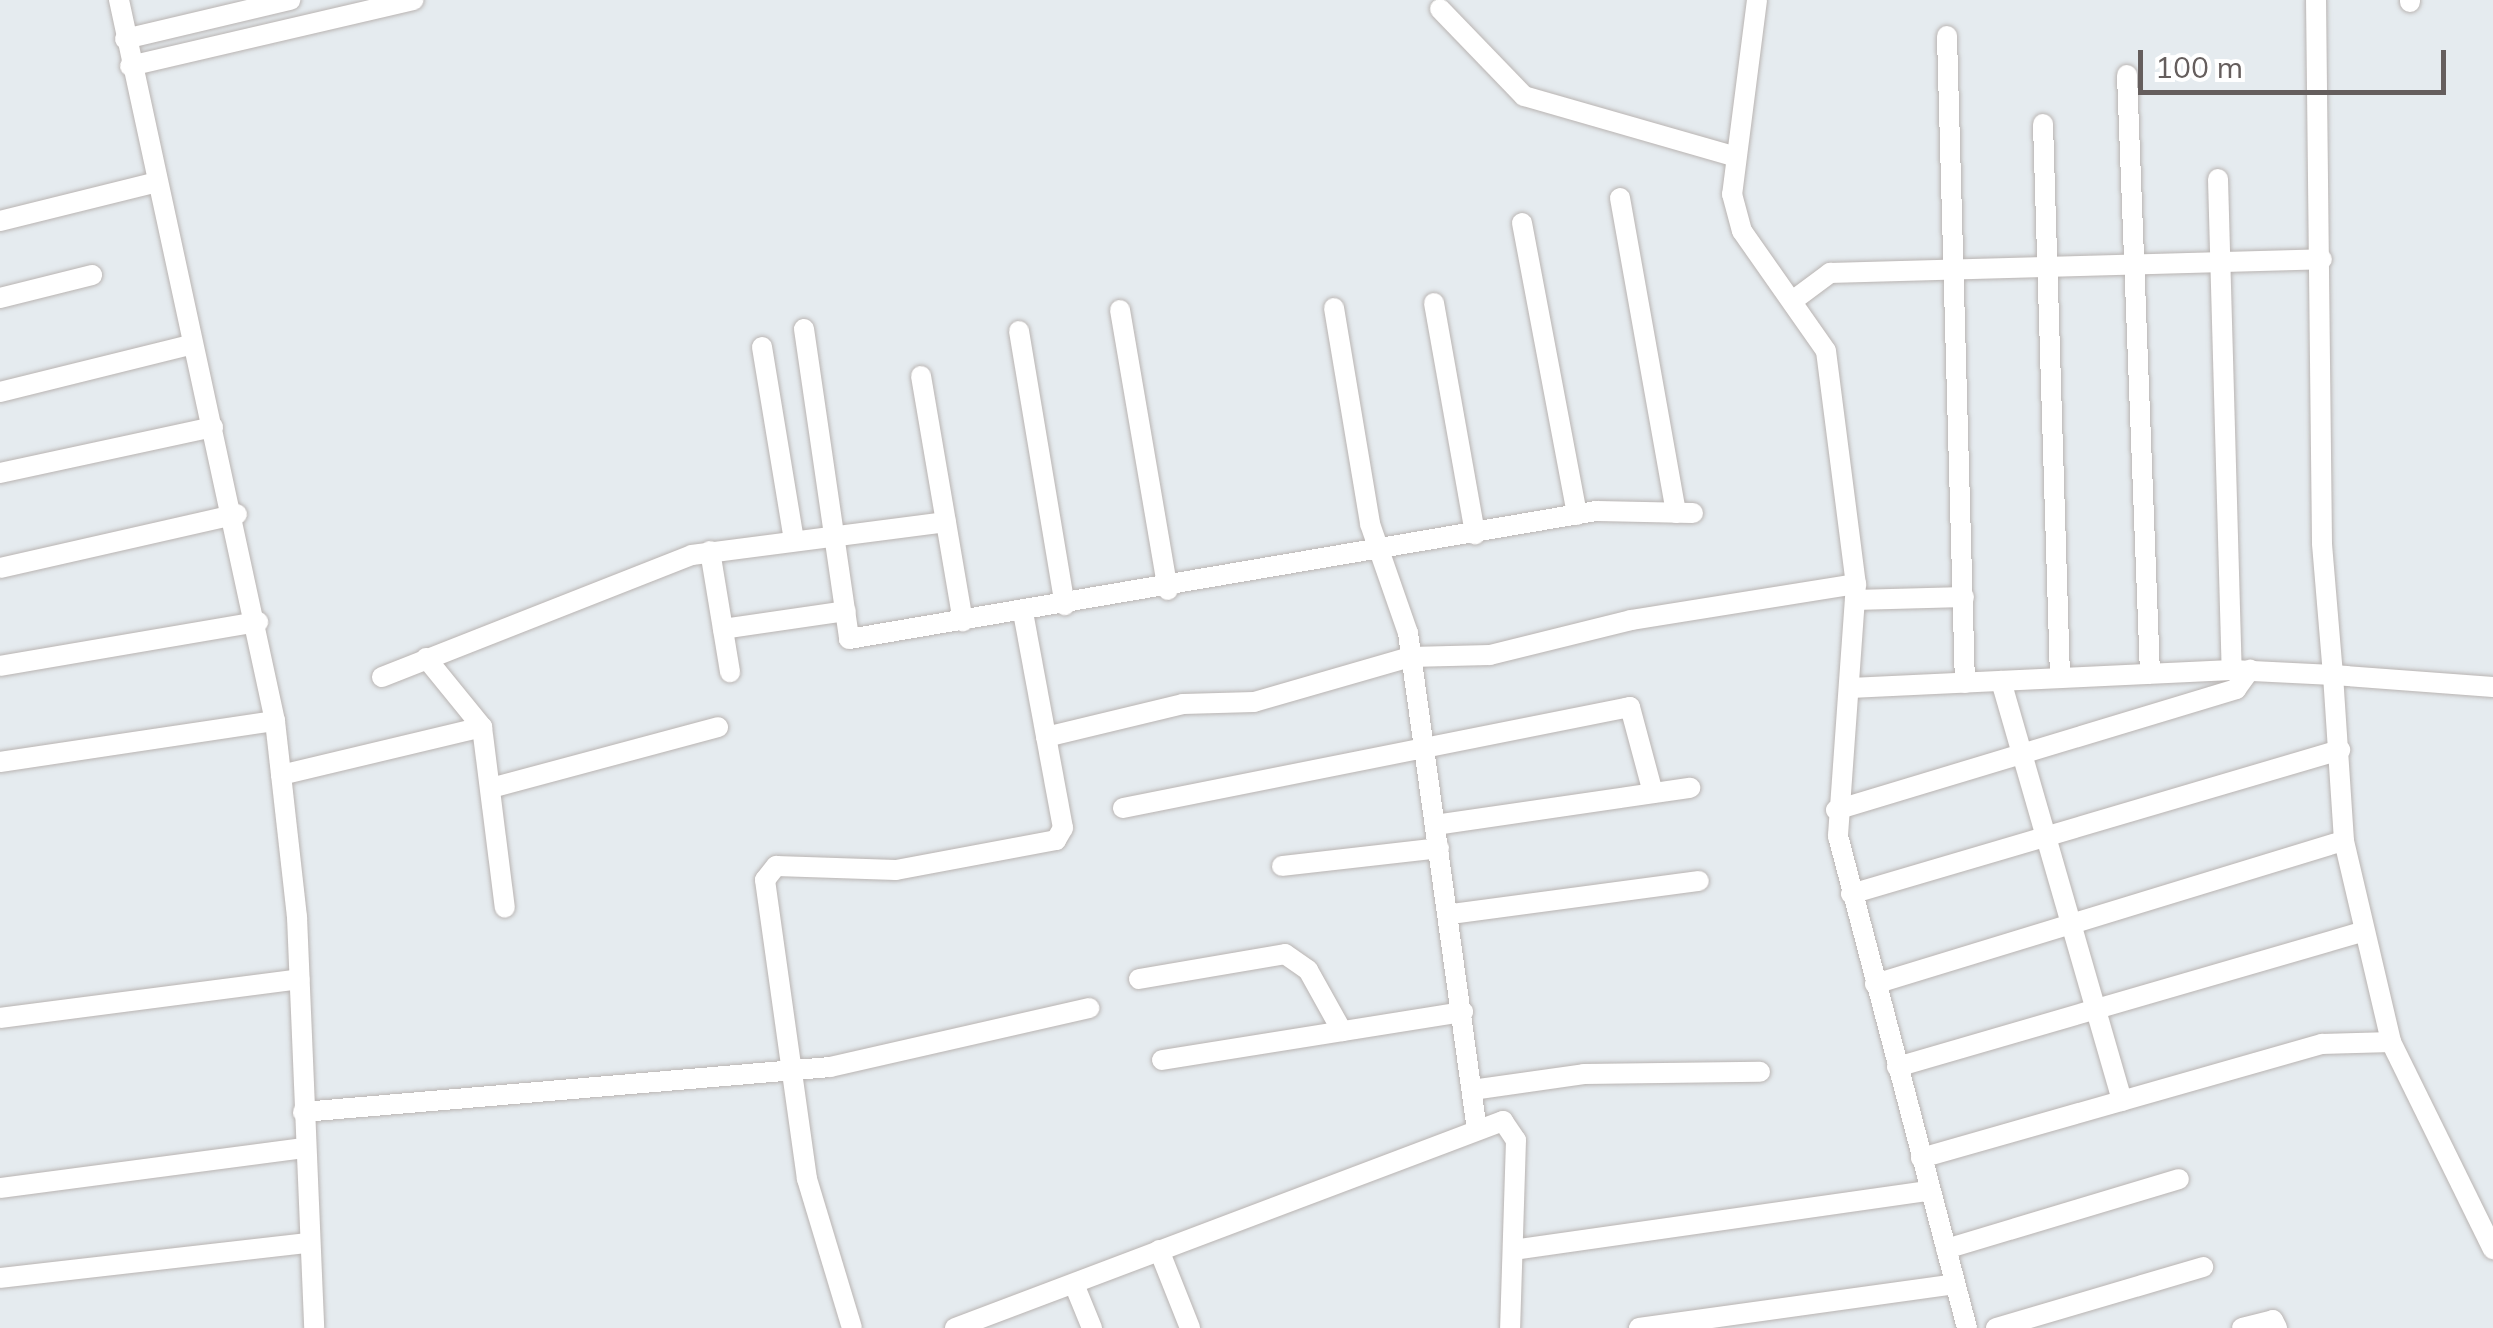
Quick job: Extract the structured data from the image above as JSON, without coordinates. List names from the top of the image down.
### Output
{
  "scale_bar": "100 m"
}
